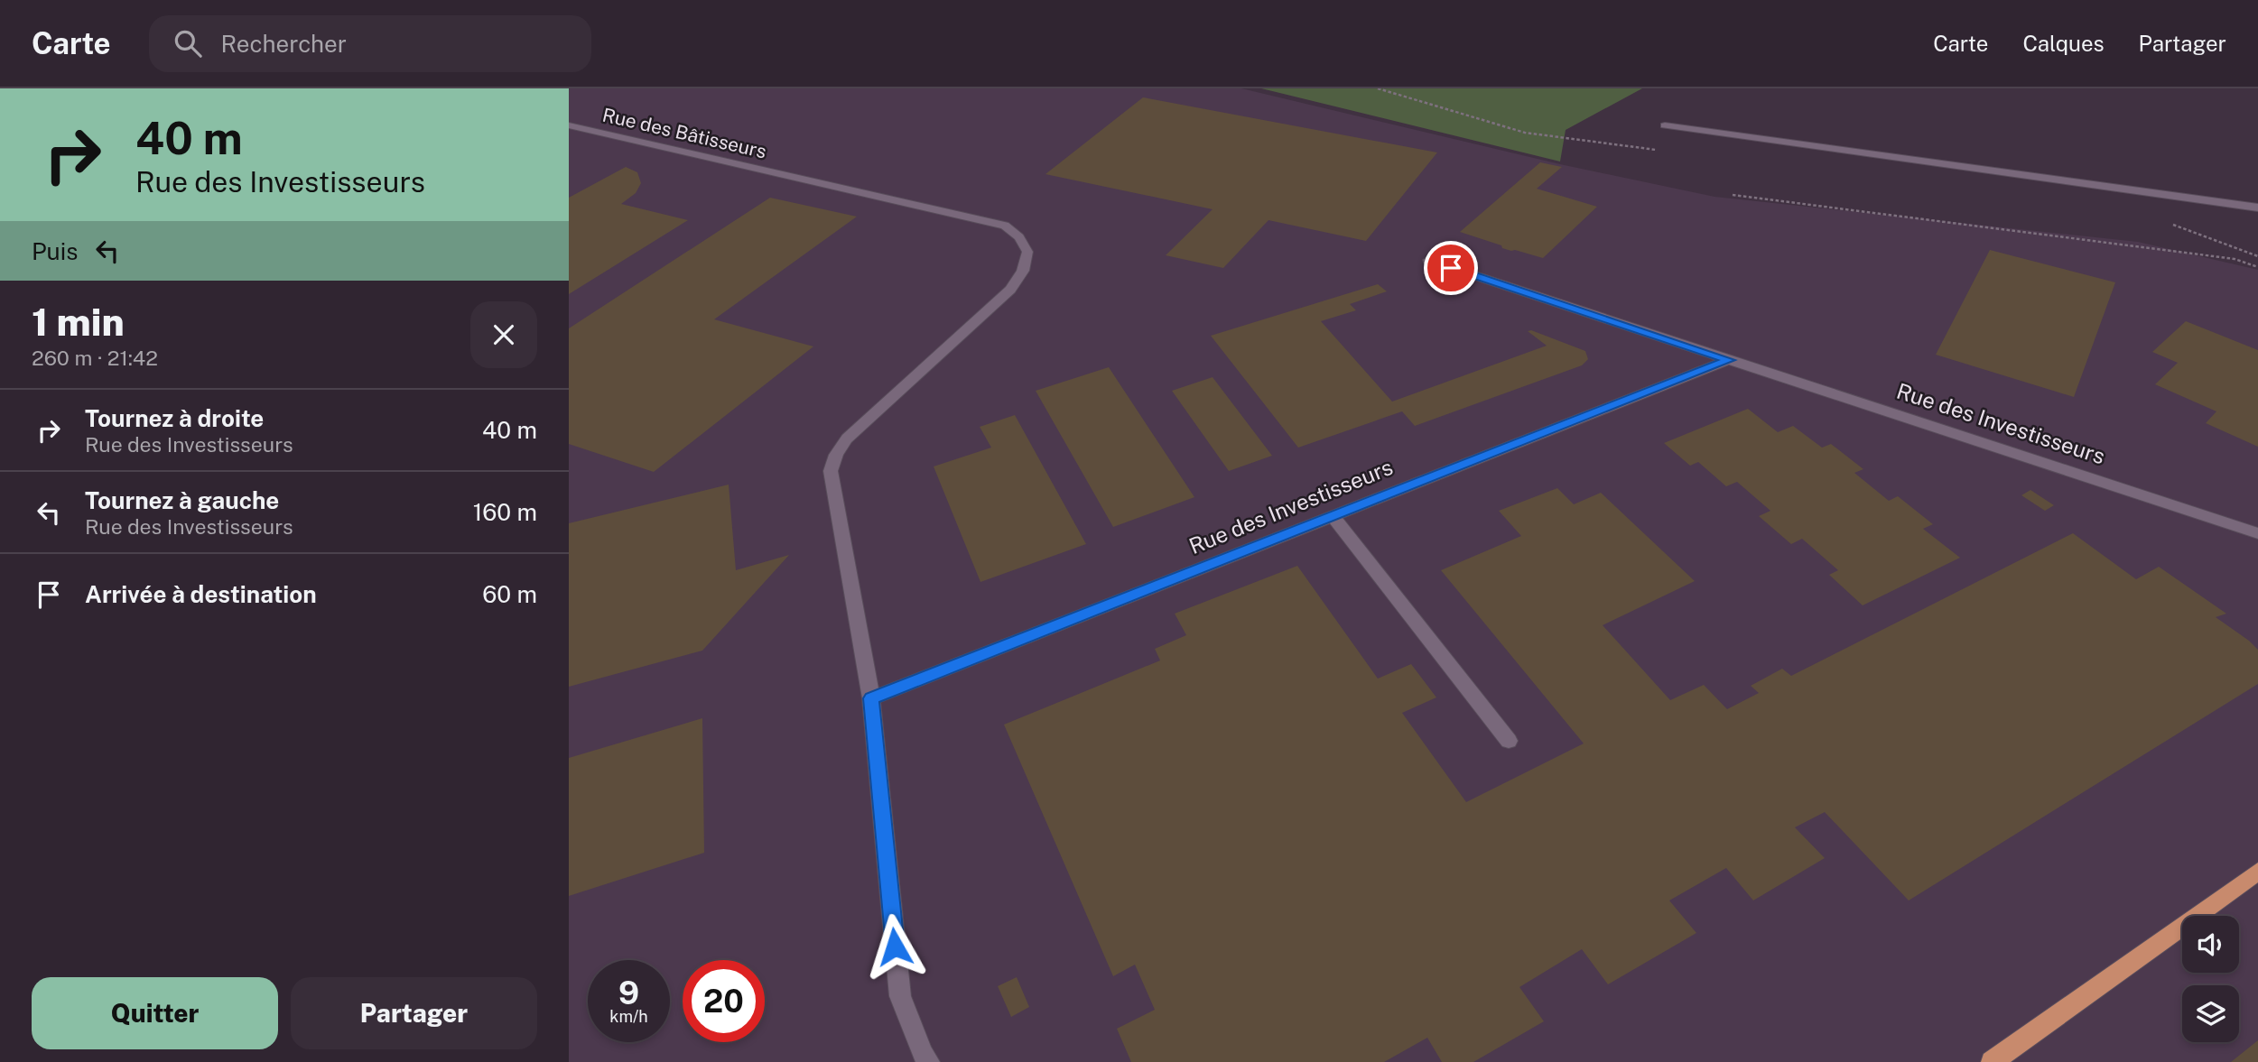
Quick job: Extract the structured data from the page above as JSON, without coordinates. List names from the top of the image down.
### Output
{
  "streets": {
    "lane": ["Rue des Bâtisseurs", "Rue des Investisseurs"]
  },
  "crossings": [
    ["Rue des Bâtisseurs", "Rue des Investisseurs"]
  ],
  "page": {
    "header": "Carte",
    "search": "Rechercher",
    "nav": ["Carte", "Calques", "Partager"],
    "turn": ["40 m", "Rue des Investisseurs"],
    "then": "Puis",
    "heading": ["1 min", "260 m · 21:42"],
    "list": [
      {
        "name": "Tournez à droite",
        "note": "Rue des Investisseurs",
        "value": "40 m"
      },
      {
        "name": "Tournez à gauche",
        "note": "Rue des Investisseurs",
        "value": "160 m"
      },
      {
        "name": "Arrivée à destination",
        "value": "60 m"
      }
    ],
    "speed": "9 km/h",
    "limit": "20",
    "buttons": ["Quitter", "Partager"]
  }
}
